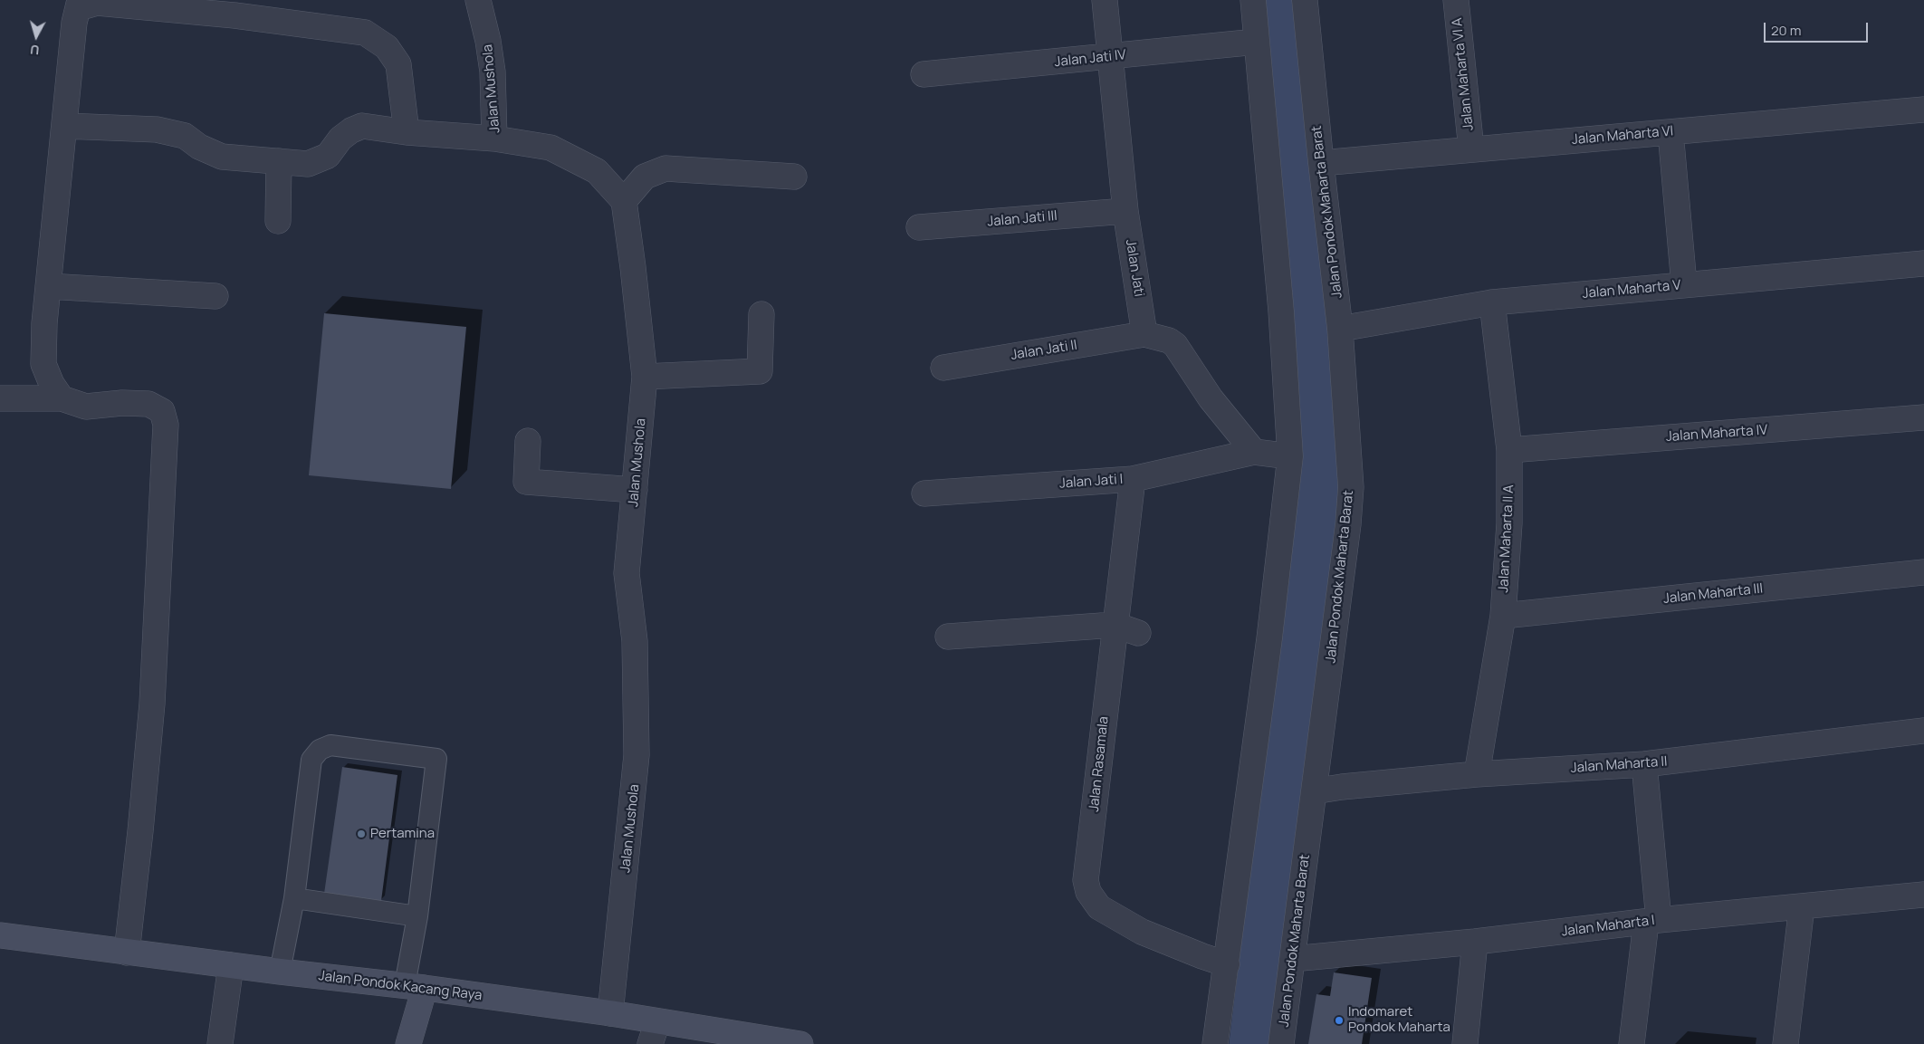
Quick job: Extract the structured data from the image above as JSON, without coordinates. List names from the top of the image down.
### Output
{
  "streets": {
    "main road": ["Jalan Pondok Kacang Raya"],
    "street": [
      "Jalan Jati IV",
      "Jalan Maharta VI A",
      "Jalan Mushola",
      "Jalan Maharta VI",
      "Jalan Pondok Maharta Barat",
      "Jalan Jati III",
      "Jalan Jati",
      "Jalan Maharta V",
      "Jalan Jati II",
      "Jalan Maharta IV",
      "Jalan Jati I",
      "Jalan Maharta II A",
      "Jalan Maharta III",
      "Jalan Rasamala",
      "Jalan Maharta II",
      "Jalan Maharta I"
    ]
  },
  "crossings": [
    ["Jalan Jati IV", "Jalan Jati"],
    ["Jalan Maharta VI A", "Jalan Maharta VI"],
    ["Jalan Mushola", "Jalan Pondok Kacang Raya"],
    ["Jalan Maharta VI", "Jalan Pondok Maharta Barat"],
    ["Jalan Pondok Maharta Barat", "Jalan Maharta V"],
    ["Jalan Pondok Maharta Barat", "Jalan Maharta II"],
    ["Jalan Pondok Maharta Barat", "Jalan Maharta I"],
    ["Jalan Jati III", "Jalan Jati"],
    ["Jalan Jati", "Jalan Jati II"],
    ["Jalan Maharta V", "Jalan Maharta II A"],
    ["Jalan Maharta IV", "Jalan Maharta II A"],
    ["Jalan Jati I", "Jalan Rasamala"],
    ["Jalan Maharta II A", "Jalan Maharta III"],
    ["Jalan Maharta II A", "Jalan Maharta II"]
  ],
  "places": ["Pertamina", "Indomaret Pondok Maharta"],
  "scale_bar": "20 m",
  "north": "bottom"
}
